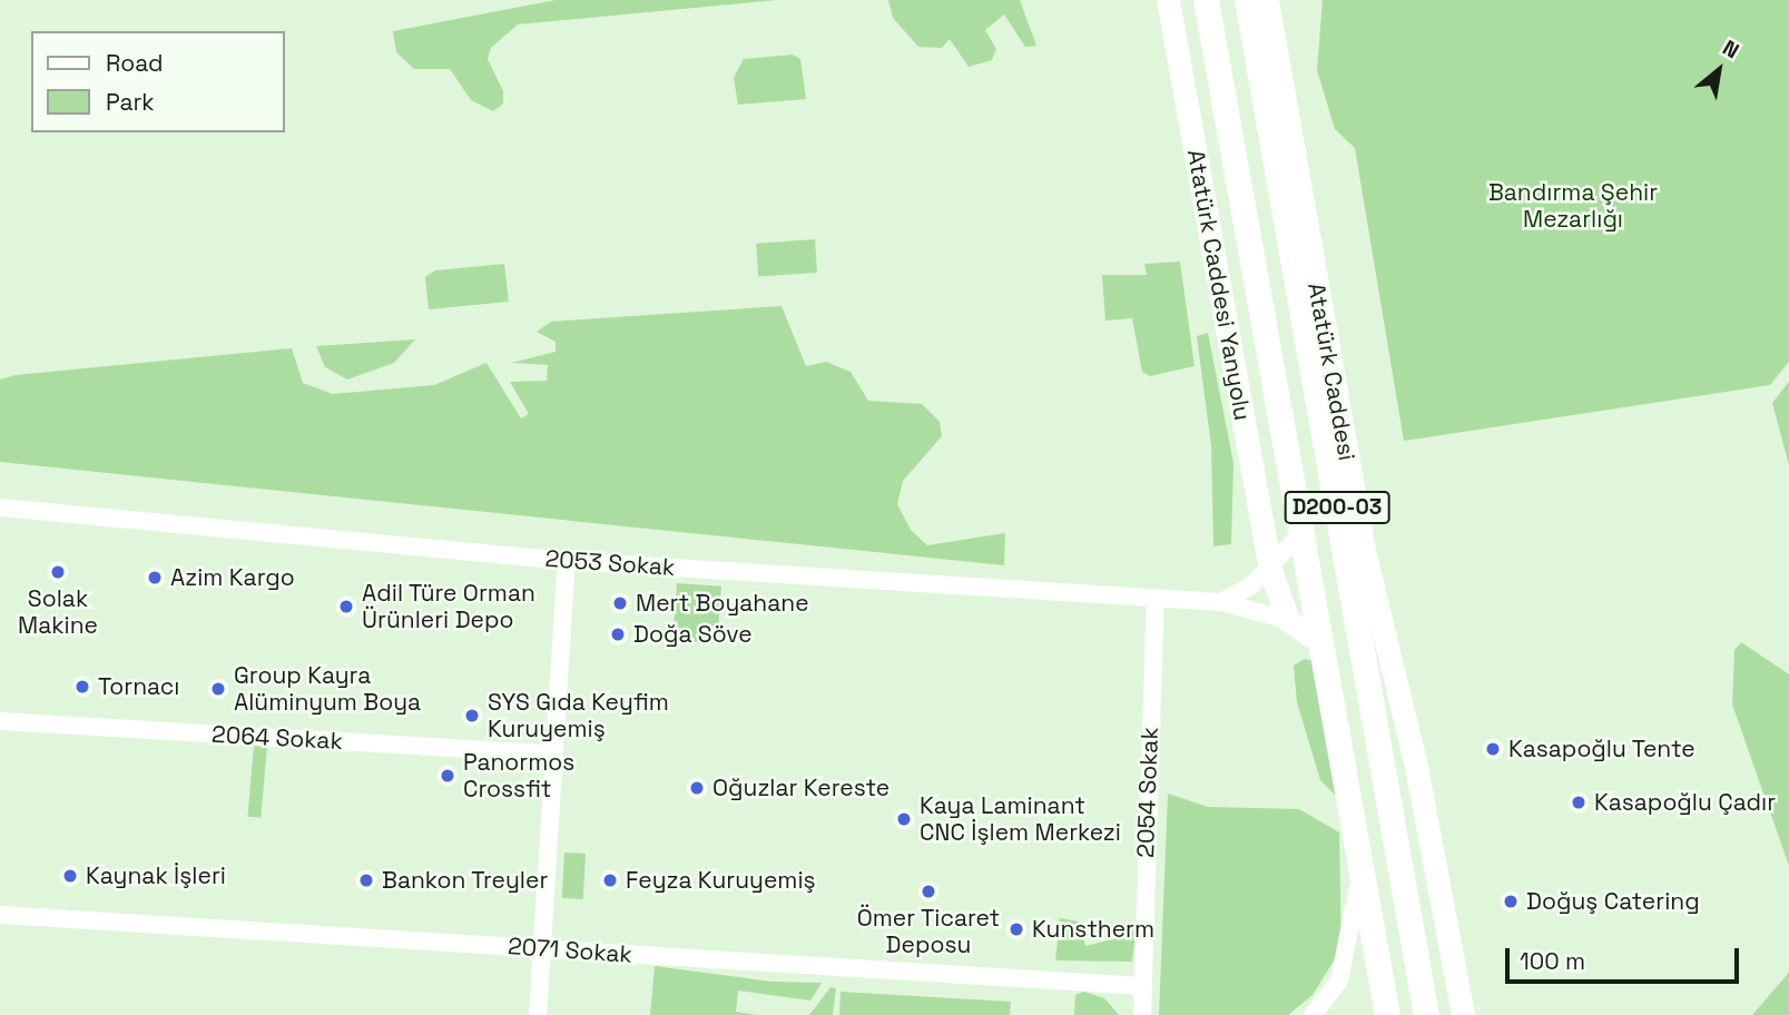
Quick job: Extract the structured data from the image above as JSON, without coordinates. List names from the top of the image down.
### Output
{
  "streets": {
    "highway": ["Atatürk Caddesi", "D200-03"],
    "main road": ["Atatürk Caddesi Yanyolu"],
    "street": [
      "2053 Sokak",
      "2064 Sokak",
      "2054 Sokak",
      "2071 Sokak"
    ]
  },
  "crossings": [
    ["Atatürk Caddesi Yanyolu", "2053 Sokak"],
    ["2053 Sokak", "2054 Sokak"],
    ["2054 Sokak", "2071 Sokak"]
  ],
  "parks": ["Bandırma Şehir Mezarlığı"],
  "places": [
    "Solak Makine",
    "Azim Kargo",
    "Mert Boyahane",
    "Adil Türe Orman Ürünleri Depo",
    "Doğa Söve",
    "Tornacı",
    "Group Kayra Alüminyum Boya",
    "SYS Gıda Keyfim Kuruyemiş",
    "Kasapoğlu Tente",
    "Panormos Crossfit",
    "Oğuzlar Kereste",
    "Kasapoğlu Çadır",
    "Kaya Laminant CNC İşlem Merkezi",
    "Kaynak İşleri",
    "Bankon Treyler",
    "Feyza Kuruyemiş",
    "Ömer Ticaret Deposu",
    "Doğuş Catering",
    "Kunstherm"
  ],
  "legend": ["Road", "Park"],
  "scale_bar": "100 m",
  "north": "top right"
}
